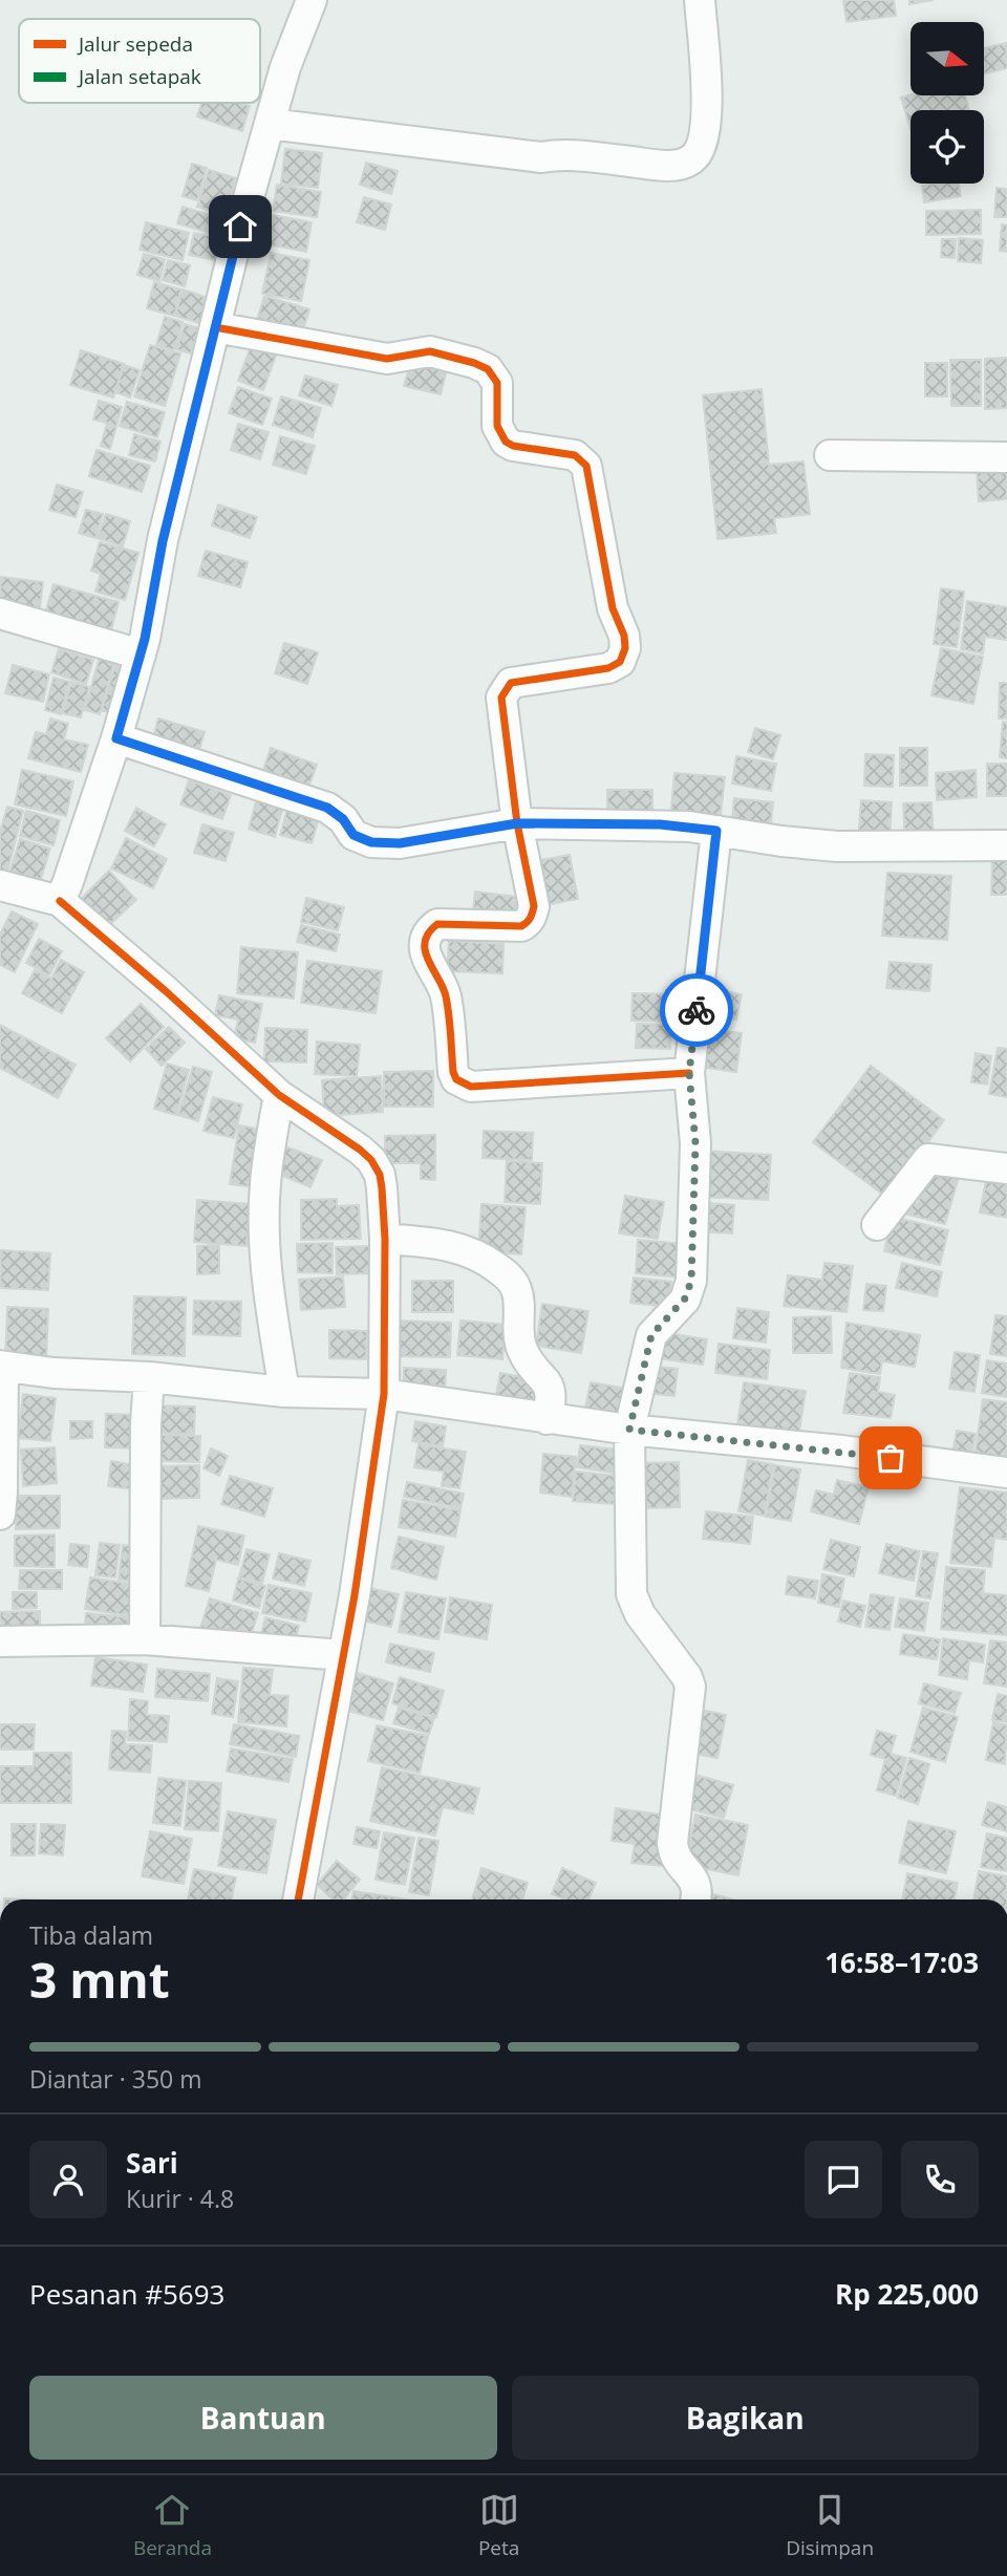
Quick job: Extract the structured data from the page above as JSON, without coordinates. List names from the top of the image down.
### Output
{
  "legend": ["Jalur sepeda", "Jalan setapak"],
  "north": "right",
  "page": {
    "heading": ["3 mnt", "Tiba dalam", "16:58–17:03"],
    "panel": [
      "Sari",
      "Kurir · 4.8",
      "Pesanan #5693",
      "Rp 225,000"
    ],
    "bar": "Diantar · 350 m",
    "buttons": ["Bantuan", "Bagikan"],
    "tabs": ["Beranda", "Peta", "Disimpan"]
  }
}
